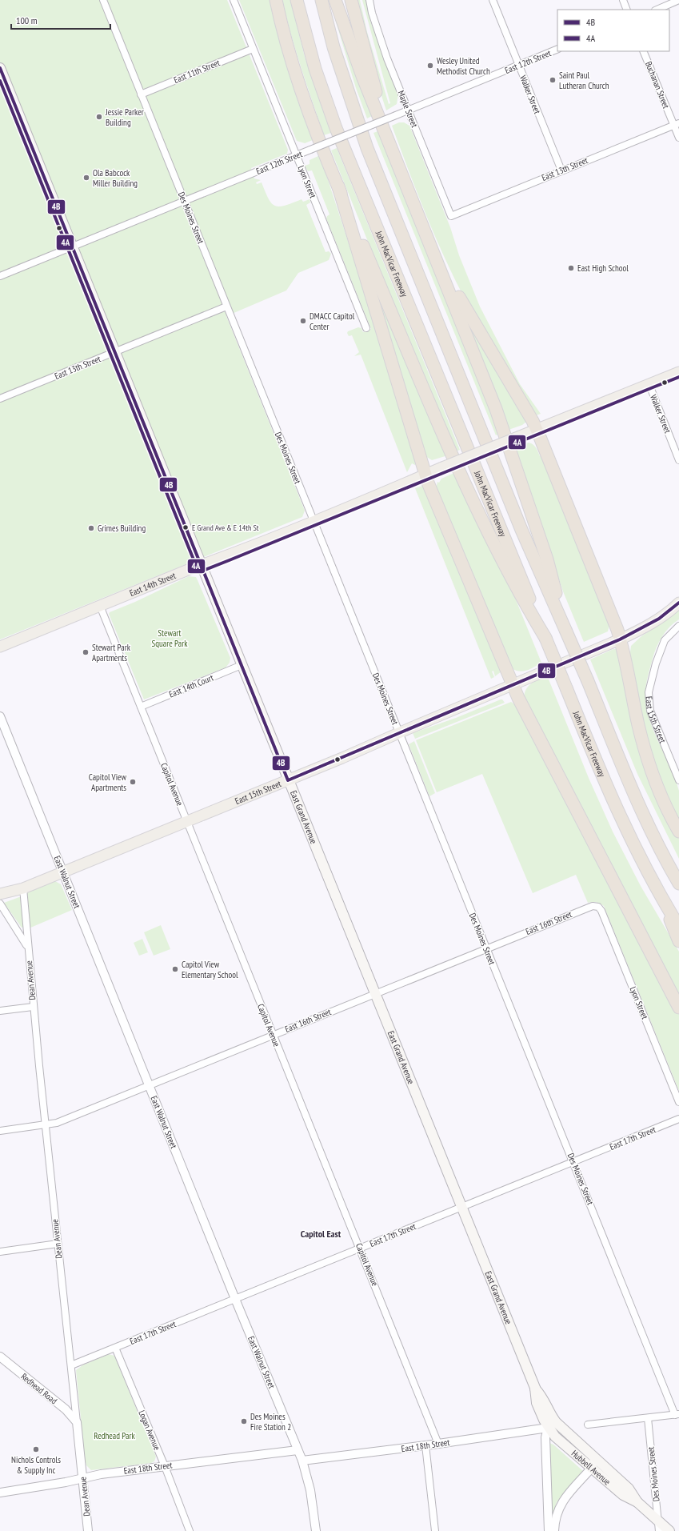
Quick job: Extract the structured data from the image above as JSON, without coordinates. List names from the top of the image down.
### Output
{
  "streets": {
    "highway": ["John MacVicar Freeway"],
    "main road": [
      "East 14th Street",
      "East 15th Street",
      "East Grand Avenue",
      "Hubbell Avenue"
    ],
    "street": [
      "East 12th Street",
      "East 11th Street",
      "Buchanan Street",
      "Walker Street",
      "Maple Street",
      "East 13th Street",
      "Lyon Street",
      "Des Moines Street",
      "East 14th Court",
      "Capitol Avenue",
      "East Walnut Street",
      "East 16th Street",
      "Dean Avenue",
      "East 17th Street",
      "Redhead Road",
      "Logan Avenue",
      "East 18th Street"
    ]
  },
  "crossings": [
    ["East 12th Street", "Walker Street"],
    ["East 12th Street", "Maple Street"],
    ["East 12th Street", "Lyon Street"],
    ["East 12th Street", "Des Moines Street"],
    ["East 12th Street", "East Grand Avenue"],
    ["East 11th Street", "Lyon Street"],
    ["East 11th Street", "Des Moines Street"],
    ["Buchanan Street", "East 13th Street"],
    ["Walker Street", "East 13th Street"],
    ["Walker Street", "East 14th Street"],
    ["Maple Street", "East 13th Street"],
    ["East 13th Street", "Des Moines Street"],
    ["East 13th Street", "East Grand Avenue"],
    ["Lyon Street", "East 16th Street"],
    ["Des Moines Street", "East 14th Street"],
    ["Des Moines Street", "East 15th Street"],
    ["Des Moines Street", "East 16th Street"],
    ["Des Moines Street", "East 17th Street"],
    ["Des Moines Street", "Hubbell Avenue"],
    ["East 14th Street", "Capitol Avenue"],
    ["East 14th Street", "East Grand Avenue"],
    ["East 14th Court", "Capitol Avenue"],
    ["East 14th Court", "East Grand Avenue"],
    ["East 15th Street", "Capitol Avenue"],
    ["East 15th Street", "East Grand Avenue"],
    ["East 15th Street", "East Walnut Street"],
    ["East 15th Street", "Dean Avenue"],
    ["Capitol Avenue", "East 16th Street"],
    ["Capitol Avenue", "East 17th Street"],
    ["Capitol Avenue", "East 18th Street"],
    ["East Grand Avenue", "East 16th Street"],
    ["East Grand Avenue", "East 17th Street"],
    ["East Grand Avenue", "East 18th Street"],
    ["East Grand Avenue", "Hubbell Avenue"],
    ["East Walnut Street", "East 16th Street"],
    ["East Walnut Street", "East 17th Street"],
    ["East Walnut Street", "East 18th Street"],
    ["East 16th Street", "Dean Avenue"],
    ["Dean Avenue", "East 17th Street"],
    ["Dean Avenue", "Redhead Road"],
    ["Dean Avenue", "East 18th Street"],
    ["East 17th Street", "Logan Avenue"],
    ["Logan Avenue", "East 18th Street"],
    ["East 18th Street", "Hubbell Avenue"]
  ],
  "districts": ["Capitol East"],
  "parks": ["Stewart Square Park", "Redhead Park"],
  "places": [
    "Wesley United Methodist Church",
    "Saint Paul Lutheran Church",
    "Jessie Parker Building",
    "Ola Babcock Miller Building",
    "East High School",
    "DMACC Capitol Center",
    "E Grand Ave & E 14th St",
    "Grimes Building",
    "Stewart Park Apartments",
    "Capitol View Apartments",
    "Capitol View Elementary School",
    "Des Moines Fire Station 2",
    "Nichols Controls & Supply Inc"
  ],
  "lines": ["transit line 4B", "transit line 4A"],
  "legend": ["4B", "4A"],
  "scale_bar": "100 m"
}
